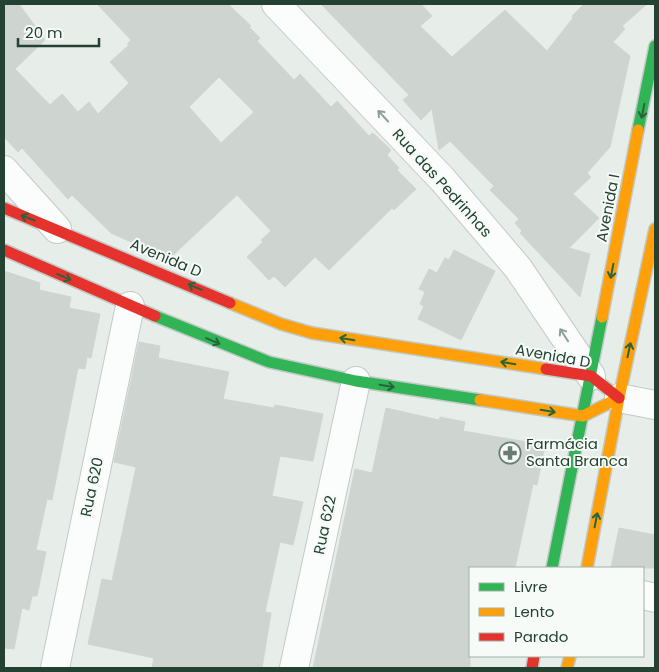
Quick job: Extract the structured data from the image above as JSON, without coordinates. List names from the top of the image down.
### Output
{
  "streets": {
    "street": [
      "Rua das Pedrinhas",
      "Avenida I",
      "Avenida D",
      "Rua 620",
      "Rua 622"
    ]
  },
  "crossings": [
    ["Rua das Pedrinhas", "Avenida I"],
    ["Rua das Pedrinhas", "Avenida D"],
    ["Avenida I", "Avenida D"]
  ],
  "one_way": ["Rua das Pedrinhas"],
  "places": {
    "pharmacy": ["Farmácia Santa Branca"]
  },
  "legend": ["Livre", "Lento", "Parado"],
  "scale_bar": "20 m"
}
